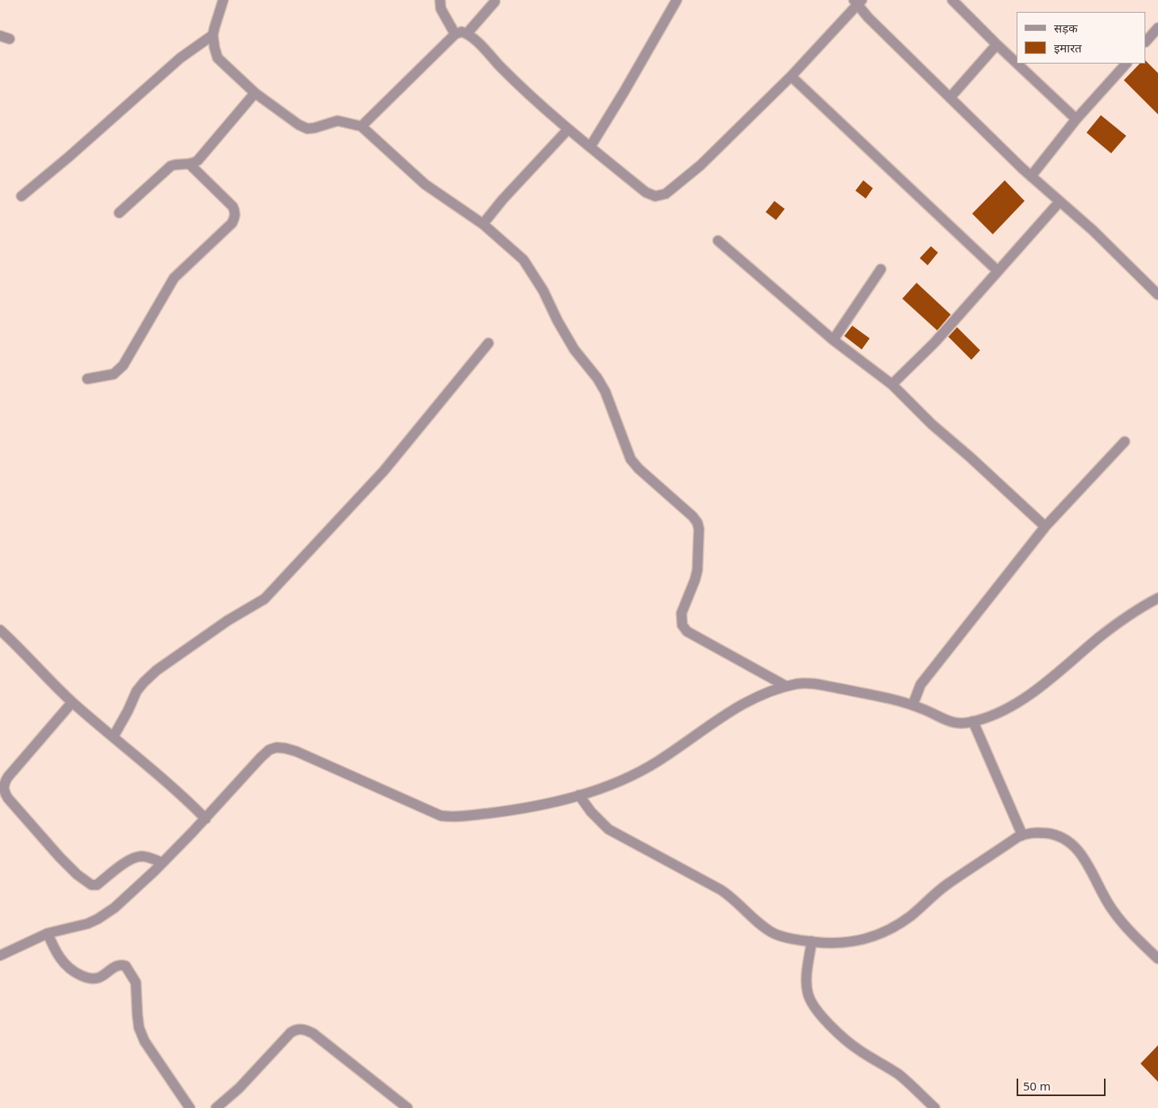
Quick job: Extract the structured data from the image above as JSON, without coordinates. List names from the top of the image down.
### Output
{
  "legend": ["सड़क", "इमारत"],
  "scale_bar": "50 m"
}
